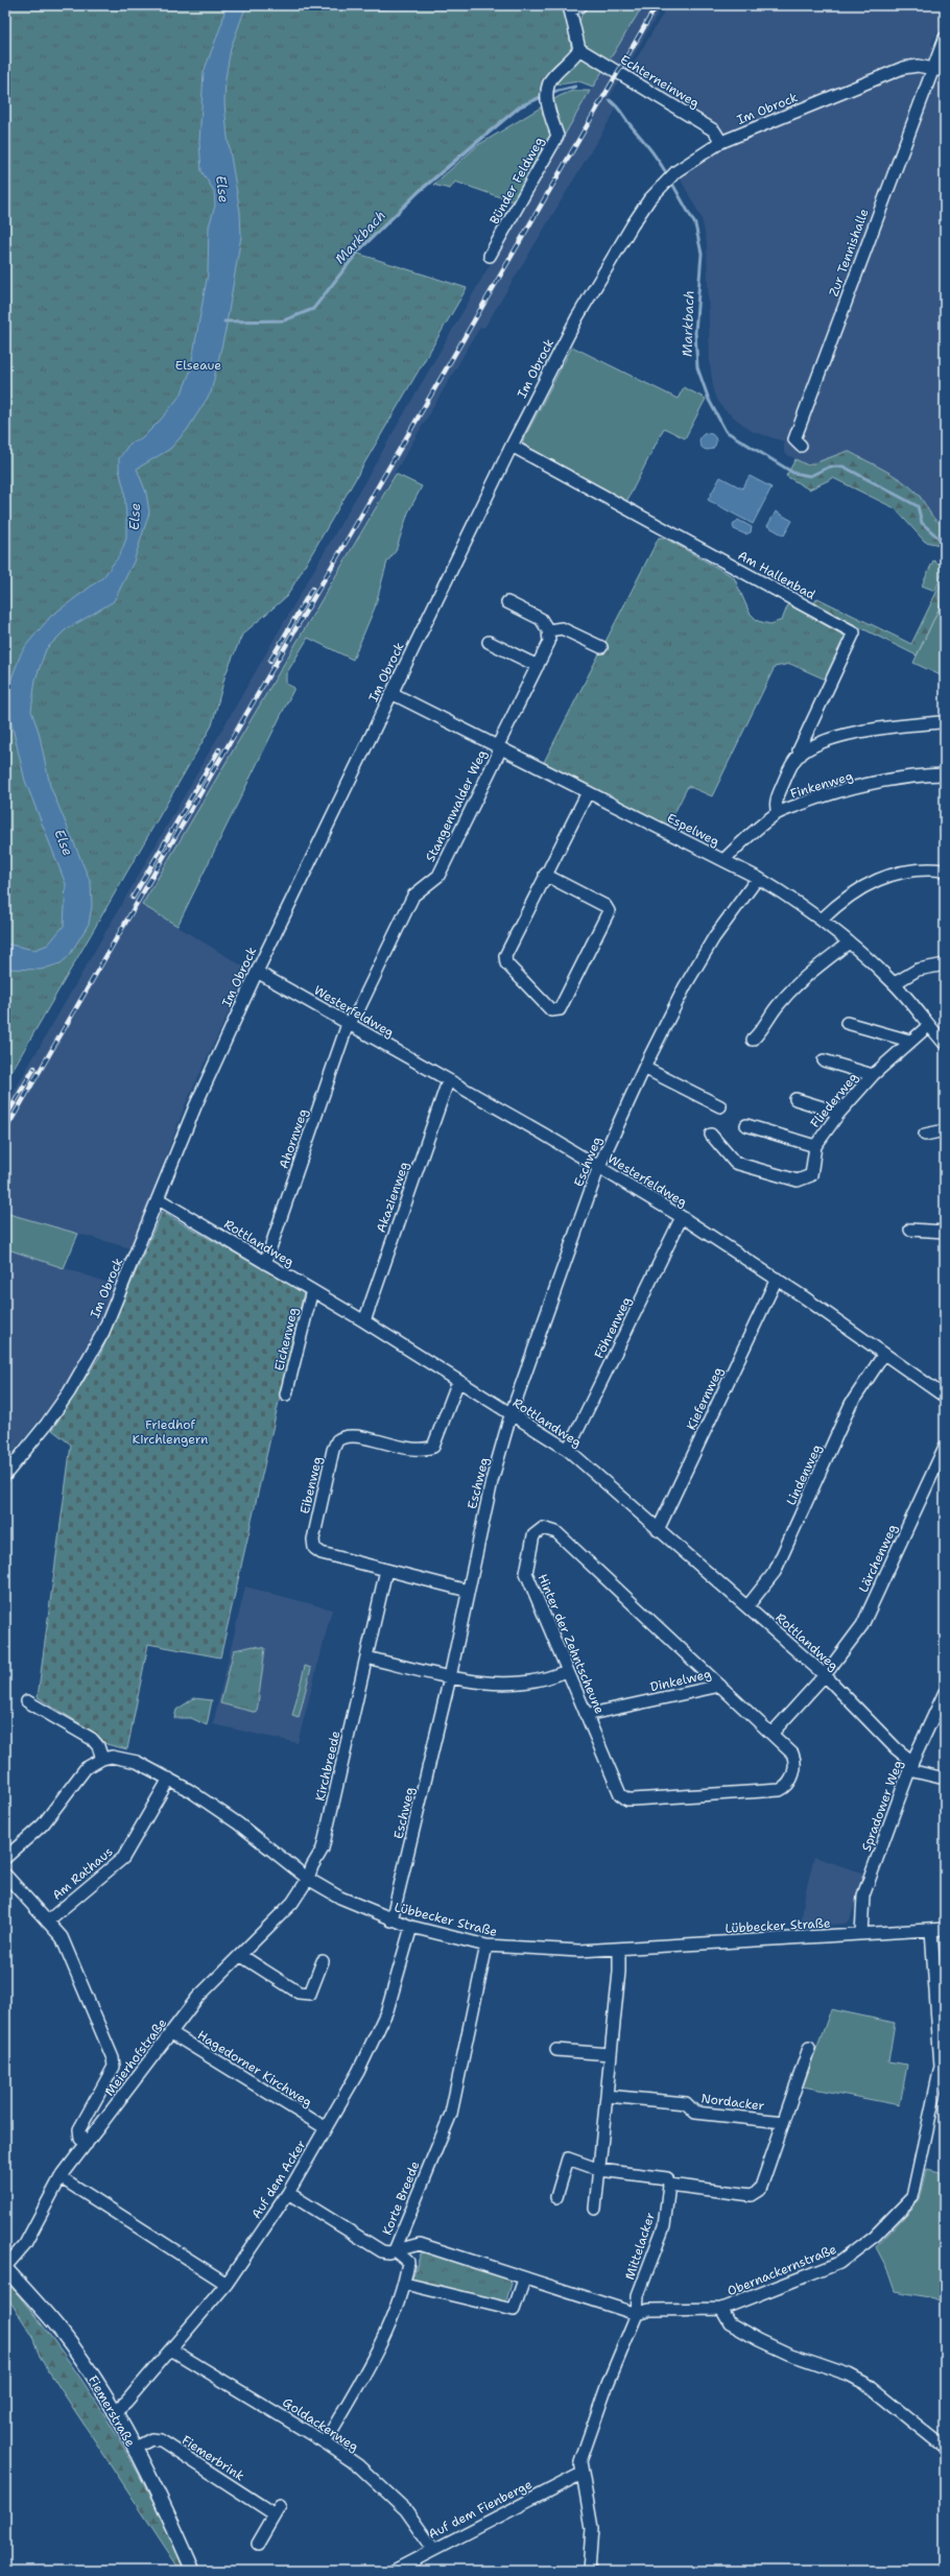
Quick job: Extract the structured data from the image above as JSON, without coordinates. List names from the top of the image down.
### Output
{
  "streets": {
    "main road": ["Fiemerstraße"],
    "street": [
      "Echterneinweg",
      "Im Obrock",
      "Bünder Feldweg",
      "Zur Tennishalle",
      "Am Hallenbad",
      "Finkenweg",
      "Stangenwalder Weg",
      "Espelweg",
      "Westerfeldweg",
      "Fliederweg",
      "Ahornweg",
      "Eschweg",
      "Akazienweg",
      "Rottlandweg",
      "Föhrenweg",
      "Eichenweg",
      "Kiefernweg",
      "Lindenweg",
      "Eibenweg",
      "Lärchenweg",
      "Hinter der Zehntscheune",
      "Dinkelweg",
      "Kirchbreede",
      "Spradower Weg",
      "Am Rathaus",
      "Lübbecker Straße",
      "Meierhofstraße",
      "Hagedorner Kirchweg",
      "Nordacker",
      "Auf dem Acker",
      "Korte Breede",
      "Mittelacker",
      "Obernackernstraße",
      "Goldackerweg",
      "Fiemerbrink",
      "Auf dem Fienberge"
    ]
  },
  "crossings": [
    ["Echterneinweg", "Im Obrock"],
    ["Echterneinweg", "Bünder Feldweg"],
    ["Im Obrock", "Zur Tennishalle"],
    ["Im Obrock", "Am Hallenbad"],
    ["Im Obrock", "Espelweg"],
    ["Im Obrock", "Westerfeldweg"],
    ["Im Obrock", "Rottlandweg"],
    ["Am Hallenbad", "Finkenweg"],
    ["Finkenweg", "Espelweg"],
    ["Stangenwalder Weg", "Espelweg"],
    ["Stangenwalder Weg", "Westerfeldweg"],
    ["Stangenwalder Weg", "Ahornweg"],
    ["Espelweg", "Fliederweg"],
    ["Espelweg", "Eschweg"],
    ["Westerfeldweg", "Ahornweg"],
    ["Westerfeldweg", "Eschweg"],
    ["Westerfeldweg", "Akazienweg"],
    ["Westerfeldweg", "Föhrenweg"],
    ["Westerfeldweg", "Kiefernweg"],
    ["Westerfeldweg", "Lindenweg"],
    ["Ahornweg", "Rottlandweg"],
    ["Eschweg", "Rottlandweg"],
    ["Eschweg", "Eibenweg"],
    ["Eschweg", "Lübbecker Straße"],
    ["Akazienweg", "Rottlandweg"],
    ["Rottlandweg", "Föhrenweg"],
    ["Rottlandweg", "Eichenweg"],
    ["Rottlandweg", "Kiefernweg"],
    ["Rottlandweg", "Lindenweg"],
    ["Rottlandweg", "Eibenweg"],
    ["Rottlandweg", "Lärchenweg"],
    ["Rottlandweg", "Spradower Weg"],
    ["Eibenweg", "Kirchbreede"],
    ["Lärchenweg", "Hinter der Zehntscheune"],
    ["Hinter der Zehntscheune", "Dinkelweg"],
    ["Kirchbreede", "Lübbecker Straße"],
    ["Kirchbreede", "Meierhofstraße"],
    ["Spradower Weg", "Lübbecker Straße"],
    ["Am Rathaus", "Lübbecker Straße"],
    ["Lübbecker Straße", "Meierhofstraße"],
    ["Lübbecker Straße", "Auf dem Acker"],
    ["Lübbecker Straße", "Korte Breede"],
    ["Lübbecker Straße", "Obernackernstraße"],
    ["Meierhofstraße", "Hagedorner Kirchweg"],
    ["Meierhofstraße", "Fiemerstraße"],
    ["Hagedorner Kirchweg", "Auf dem Acker"],
    ["Auf dem Acker", "Fiemerstraße"],
    ["Auf dem Acker", "Goldackerweg"],
    ["Korte Breede", "Goldackerweg"],
    ["Mittelacker", "Obernackernstraße"],
    ["Fiemerstraße", "Fiemerbrink"],
    ["Goldackerweg", "Auf dem Fienberge"]
  ],
  "water": ["Else", "Markbach"],
  "parks": ["Elseaue", "Friedhof Kirchlengern"]
}
